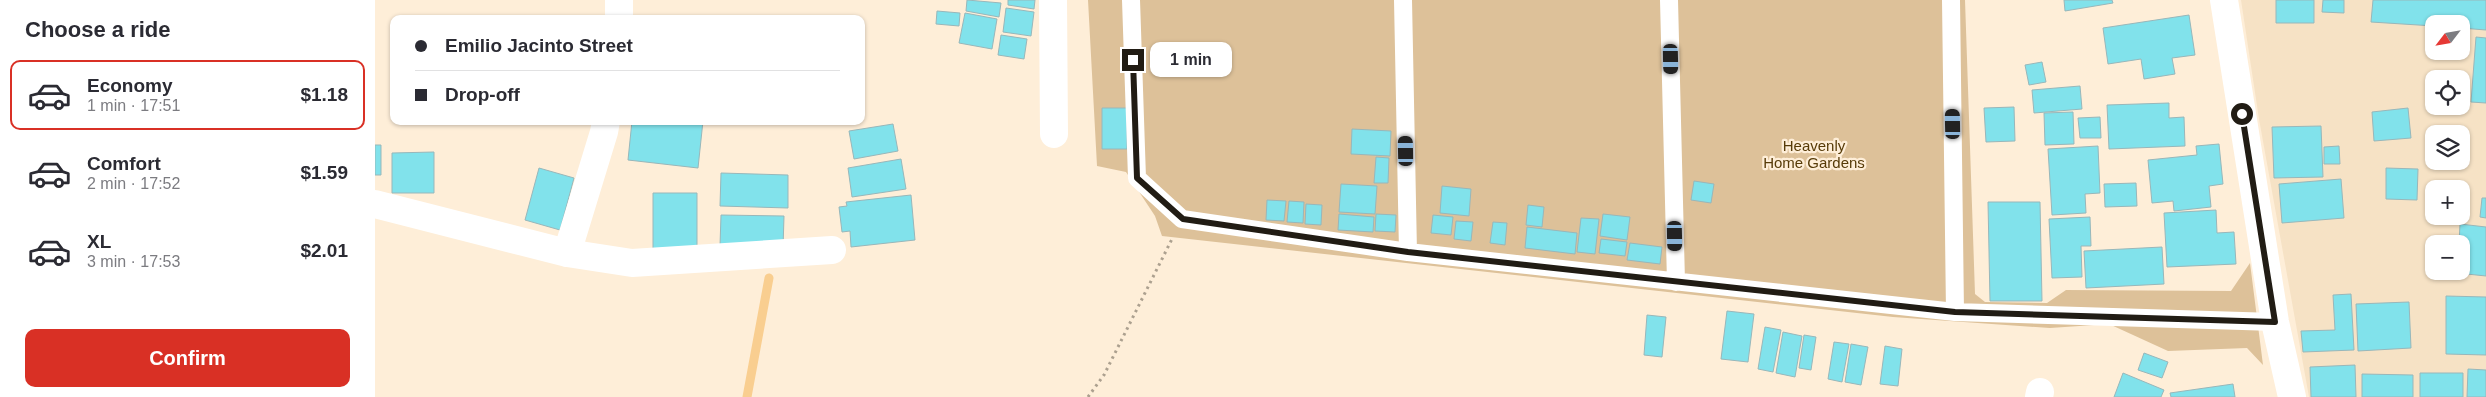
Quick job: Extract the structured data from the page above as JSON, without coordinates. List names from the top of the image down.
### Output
{
  "parks": ["Heavenly Home Gardens"],
  "north": "bottom left",
  "page": {
    "heading": "Choose a ride",
    "map_buttons": ["+", "−"],
    "banner": ["Emilio Jacinto Street", "Drop-off"],
    "bubble": "1 min",
    "list": [
      {
        "name": "Economy",
        "note": "1 min · 17:51",
        "value": "$1.18"
      },
      {
        "name": "Comfort",
        "note": "2 min · 17:52",
        "value": "$1.59"
      },
      {
        "name": "XL",
        "note": "3 min · 17:53",
        "value": "$2.01"
      }
    ],
    "buttons": "Confirm"
  }
}
